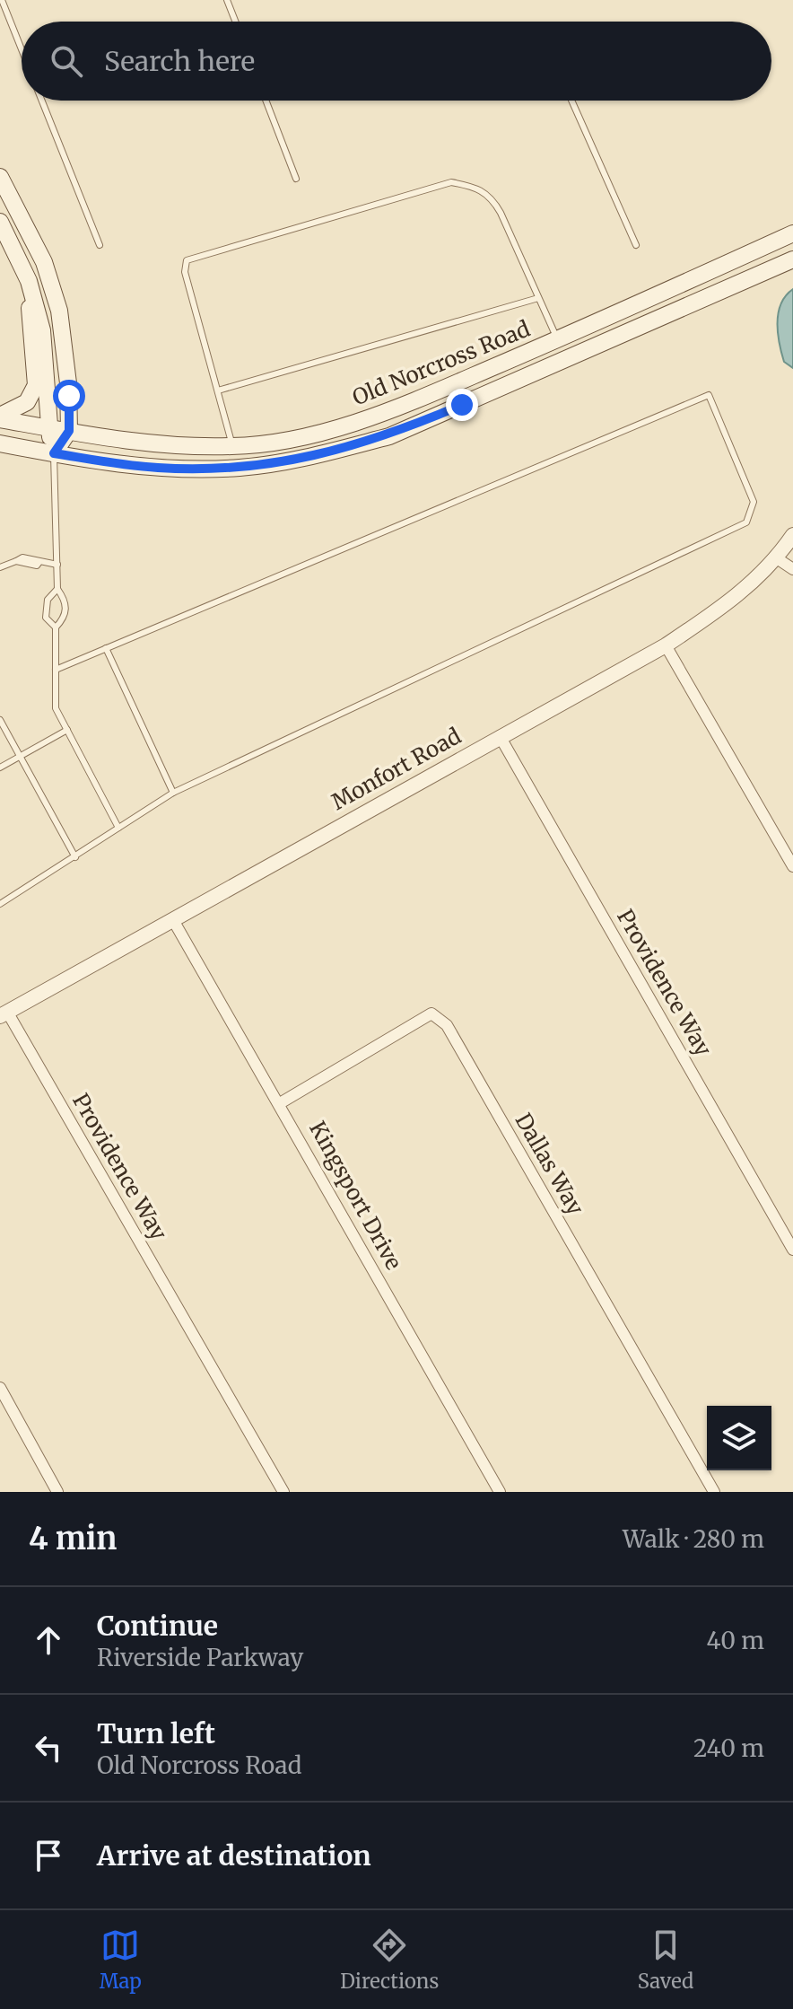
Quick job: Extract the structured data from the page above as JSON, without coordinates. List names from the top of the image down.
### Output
{
  "streets": {
    "main road": ["Old Norcross Road"],
    "street": [
      "Monfort Road",
      "Providence Way",
      "Dallas Way",
      "Kingsport Drive"
    ]
  },
  "crossings": [
    ["Monfort Road", "Providence Way"],
    ["Monfort Road", "Kingsport Drive"],
    ["Dallas Way", "Kingsport Drive"]
  ],
  "page": {
    "search": "Search here",
    "heading": ["4 min", "Walk · 280 m"],
    "list": [
      ["Continue", "Riverside Parkway", "40 m"],
      ["Turn left", "Old Norcross Road", "240 m"],
      "Arrive at destination"
    ],
    "nav": ["Map", "Directions", "Saved"]
  }
}
